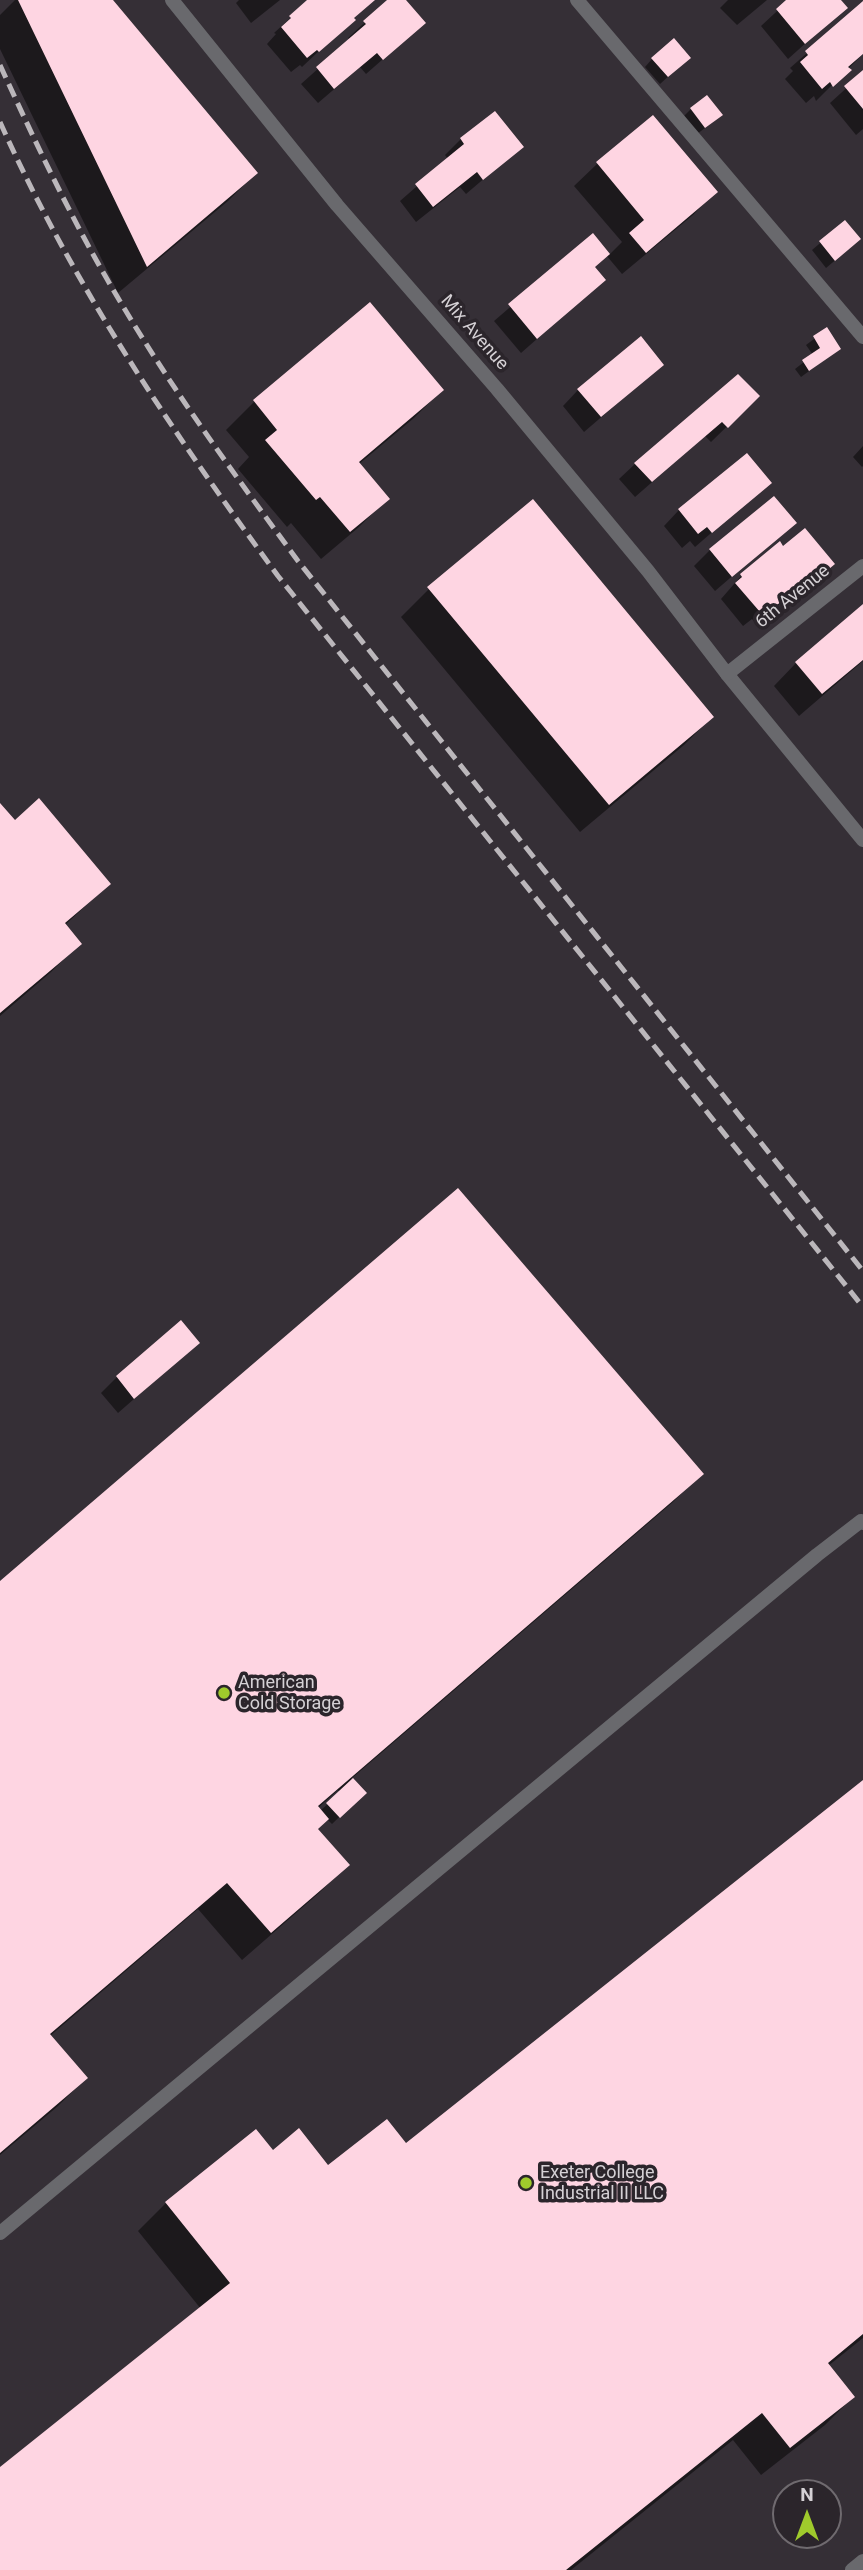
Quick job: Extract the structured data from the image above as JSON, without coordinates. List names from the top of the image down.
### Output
{
  "streets": {
    "street": ["Mix Avenue", "6th Avenue"]
  },
  "crossings": [
    ["Mix Avenue", "6th Avenue"]
  ],
  "places": ["American Cold Storage", "Exeter College Industrial II LLC"],
  "north": "top"
}
